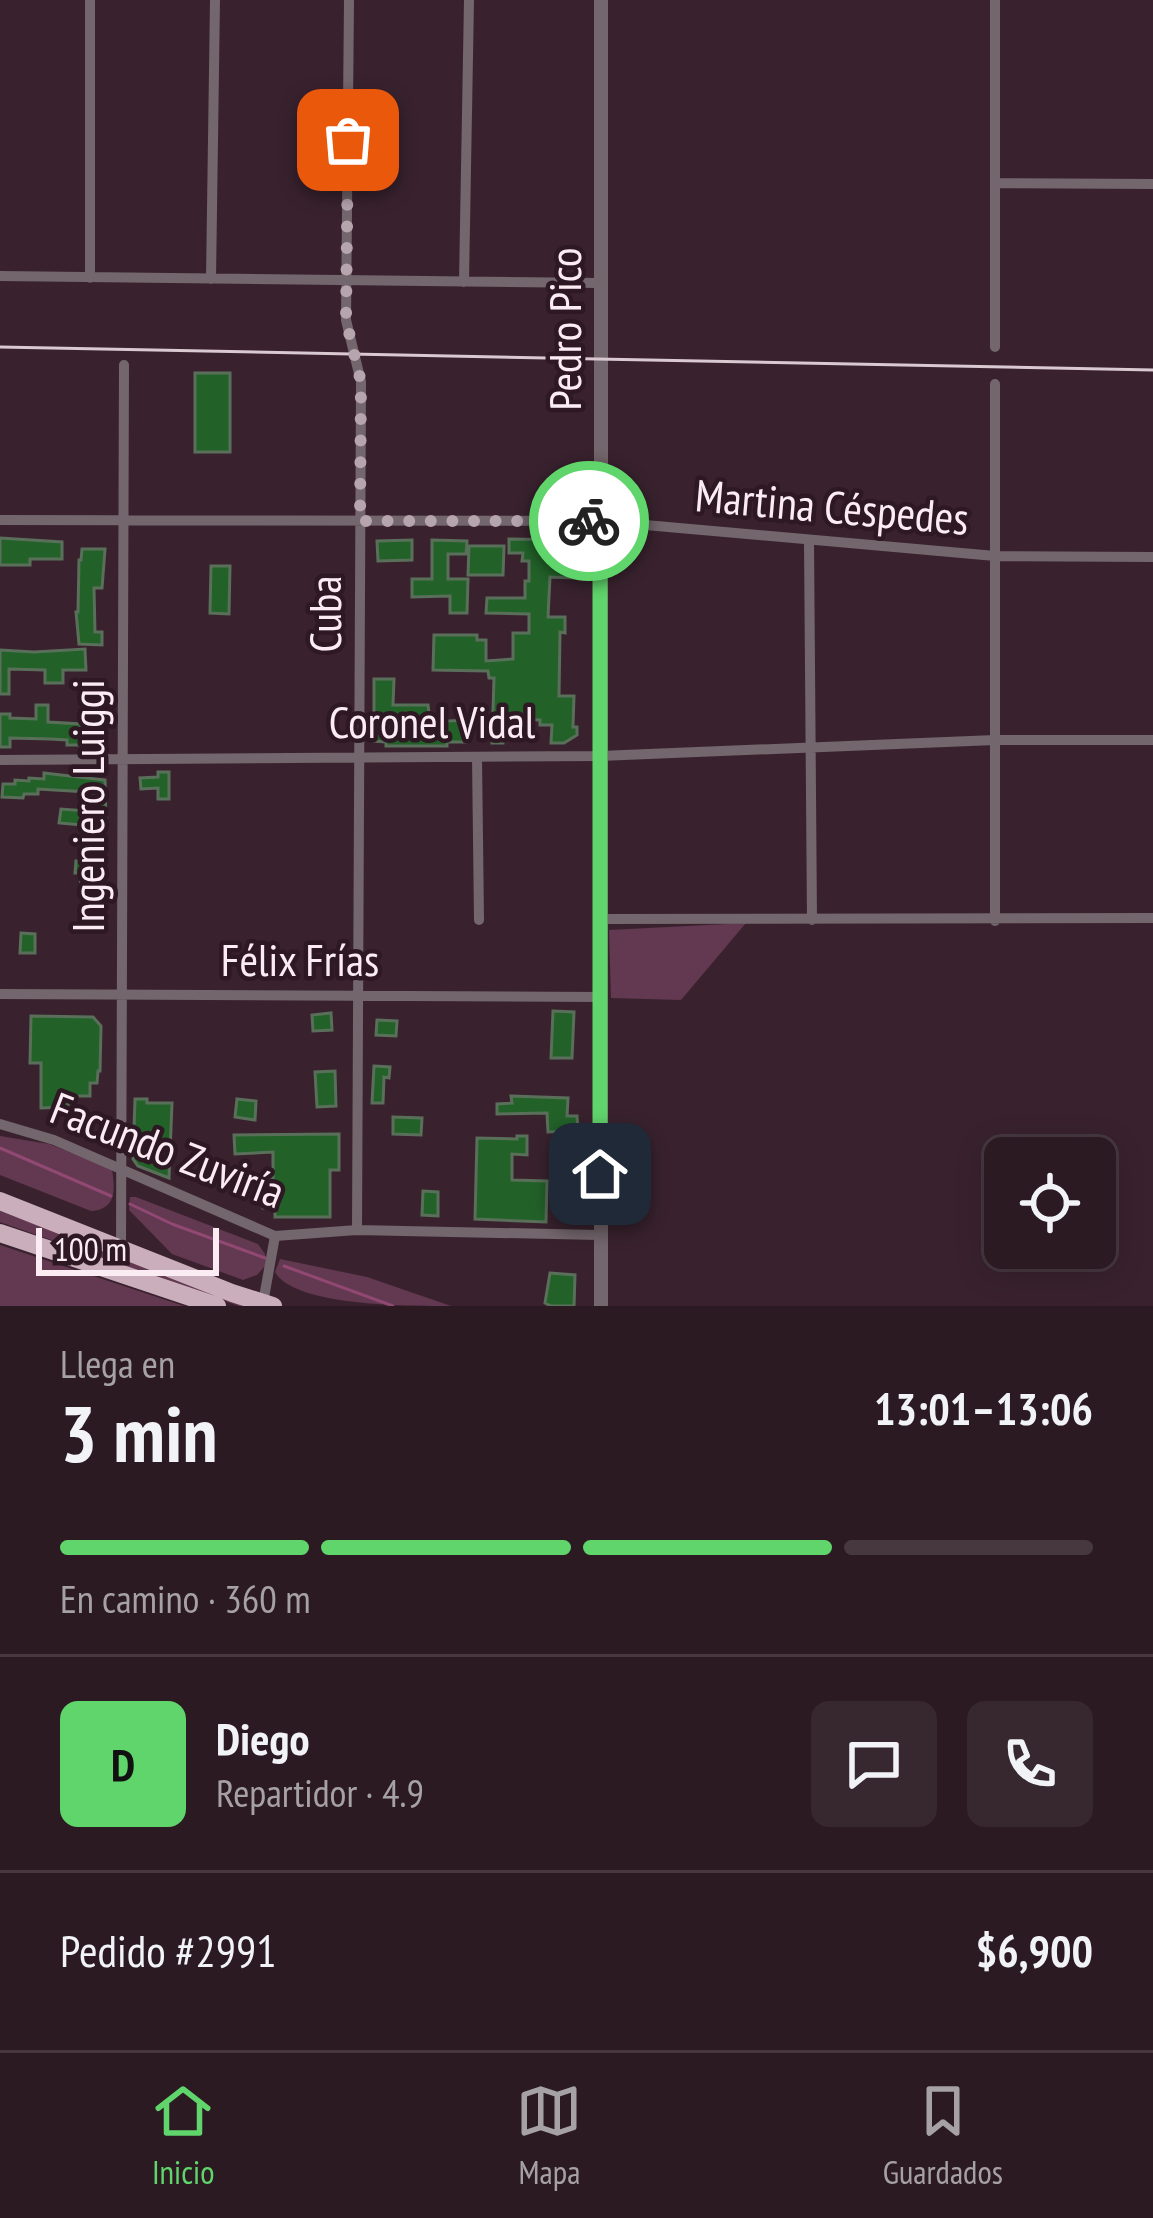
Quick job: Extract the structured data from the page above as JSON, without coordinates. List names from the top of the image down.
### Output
{
  "streets": {
    "street": [
      "Pedro Pico",
      "Martina Céspedes",
      "Cuba",
      "Coronel Vidal",
      "Ingeniero Luiggi",
      "Félix Frías",
      "Facundo Zuviría"
    ]
  },
  "crossings": [
    ["Pedro Pico", "Martina Céspedes"],
    ["Pedro Pico", "Coronel Vidal"],
    ["Pedro Pico", "Félix Frías"],
    ["Pedro Pico", "Facundo Zuviría"],
    ["Martina Céspedes", "Cuba"],
    ["Martina Céspedes", "Ingeniero Luiggi"],
    ["Cuba", "Coronel Vidal"],
    ["Cuba", "Félix Frías"],
    ["Cuba", "Facundo Zuviría"],
    ["Coronel Vidal", "Ingeniero Luiggi"],
    ["Ingeniero Luiggi", "Félix Frías"],
    ["Ingeniero Luiggi", "Facundo Zuviría"]
  ],
  "scale_bar": "100 m",
  "page": {
    "scale": "100 m",
    "heading": ["3 min", "Llega en", "13:01–13:06"],
    "panel": [
      "Diego",
      "Repartidor · 4.9",
      "Pedido #2991",
      "$6,900"
    ],
    "bar": "En camino · 360 m",
    "round": "D",
    "tabs": ["Inicio", "Mapa", "Guardados"]
  }
}
